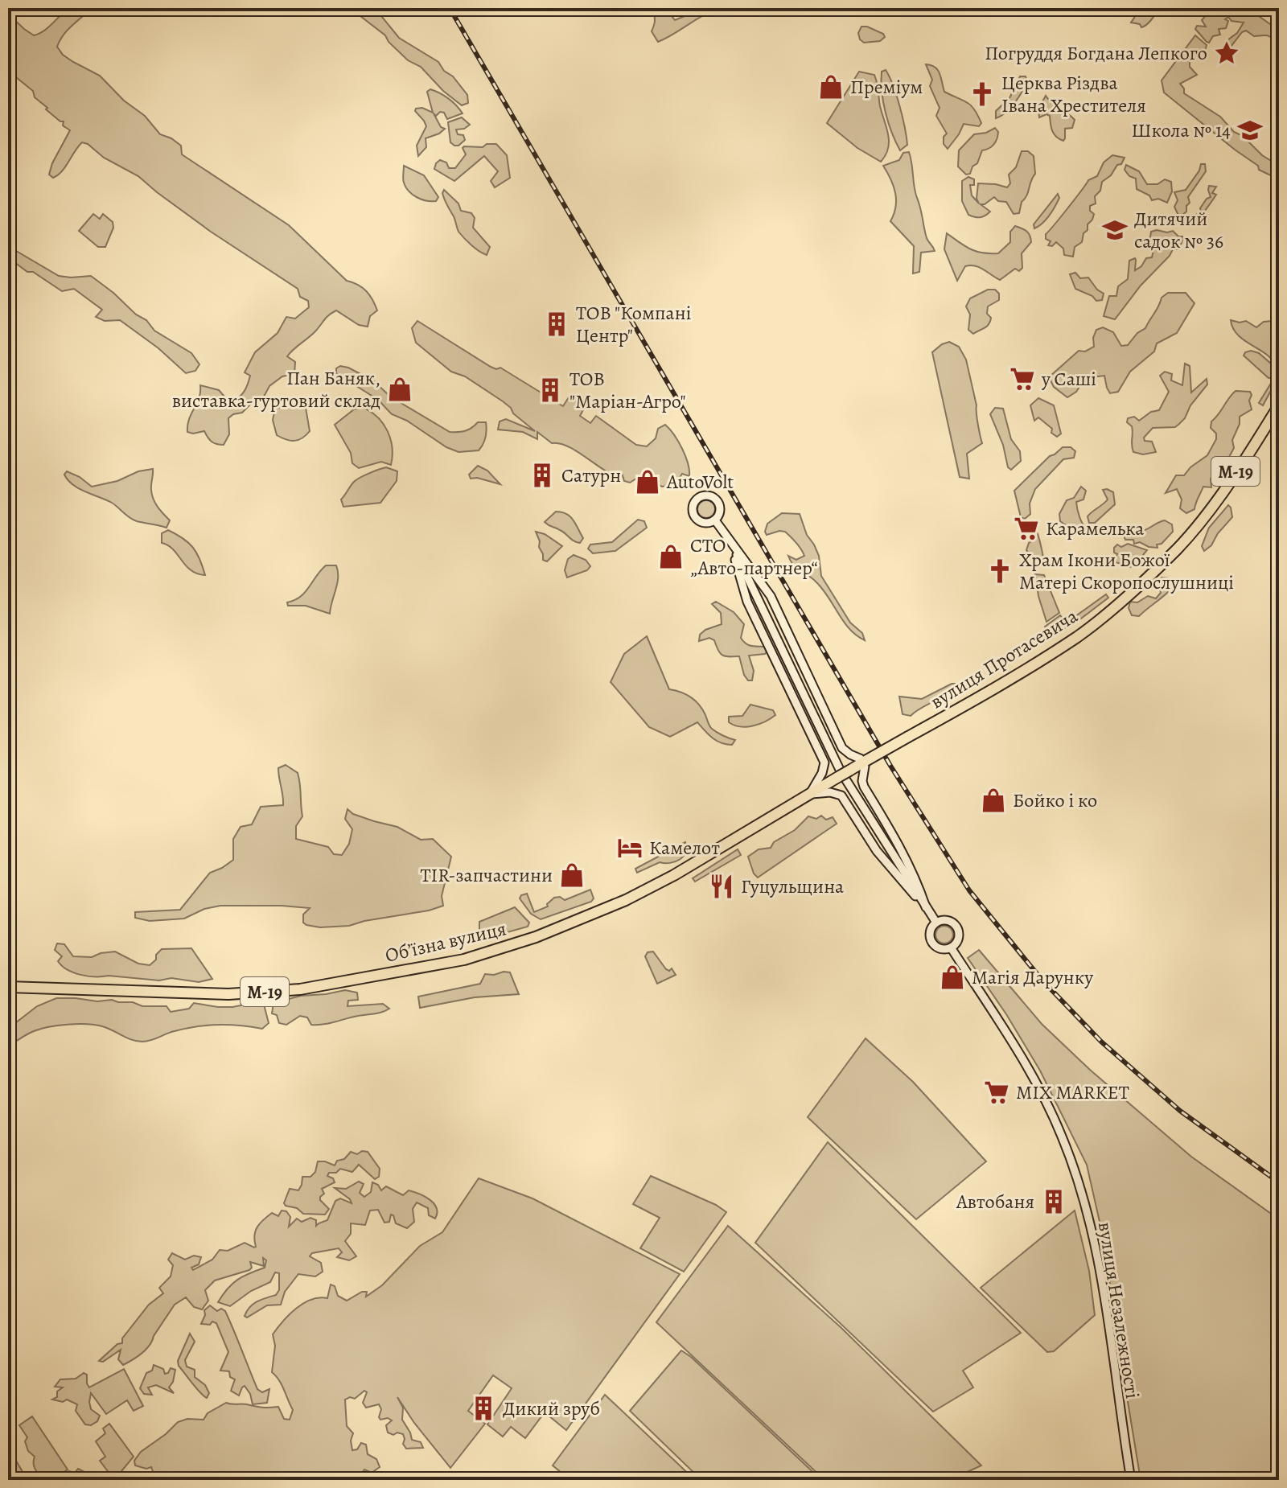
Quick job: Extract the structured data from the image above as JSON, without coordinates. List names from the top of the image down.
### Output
{
  "streets": {
    "highway": ["М-19", "вулиця Протасевича", "Обʼїзна вулиця"],
    "street": ["вулиця Незалежності"]
  },
  "crossings": [
    ["вулиця Протасевича", "Обʼїзна вулиця"]
  ],
  "places": {
    "place": ["Погруддя Богдана Лепкого"],
    "shop": [
      "Преміум",
      "Пан Баняк, виставка-гуртовий склад",
      "AutoVolt",
      "СТО „Авто-партнер“",
      "Бойко і ко",
      "TIR-запчастини",
      "Магія Дарунку"
    ],
    "church": ["Церква Різдва Івана Хрестителя", "Храм Ікони Божої Матері Скоропослушниці"],
    "school or university": ["Школа № 14", "Дитячий садок № 36"],
    "building": [
      "ТОВ \"Компані Центр\"",
      "ТОВ \"Маріан-Агро\"",
      "Сатурн",
      "Автобаня",
      "Дикий зруб"
    ],
    "supermarket": ["у Саші", "Карамелька", "MIX MARKET"],
    "hotel": ["Камелот"],
    "restaurant": ["Гуцульщина"]
  }
}
